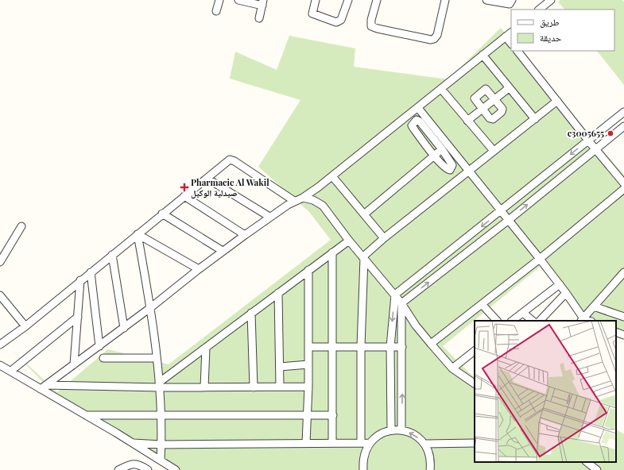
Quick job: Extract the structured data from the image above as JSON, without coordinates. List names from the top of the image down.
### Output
{
  "places": {
    "other": ["c3005655"],
    "health": ["Pharmacie Al Wakil صيدلية الوكيل"]
  },
  "legend": ["طريق", "حديقة"]
}
